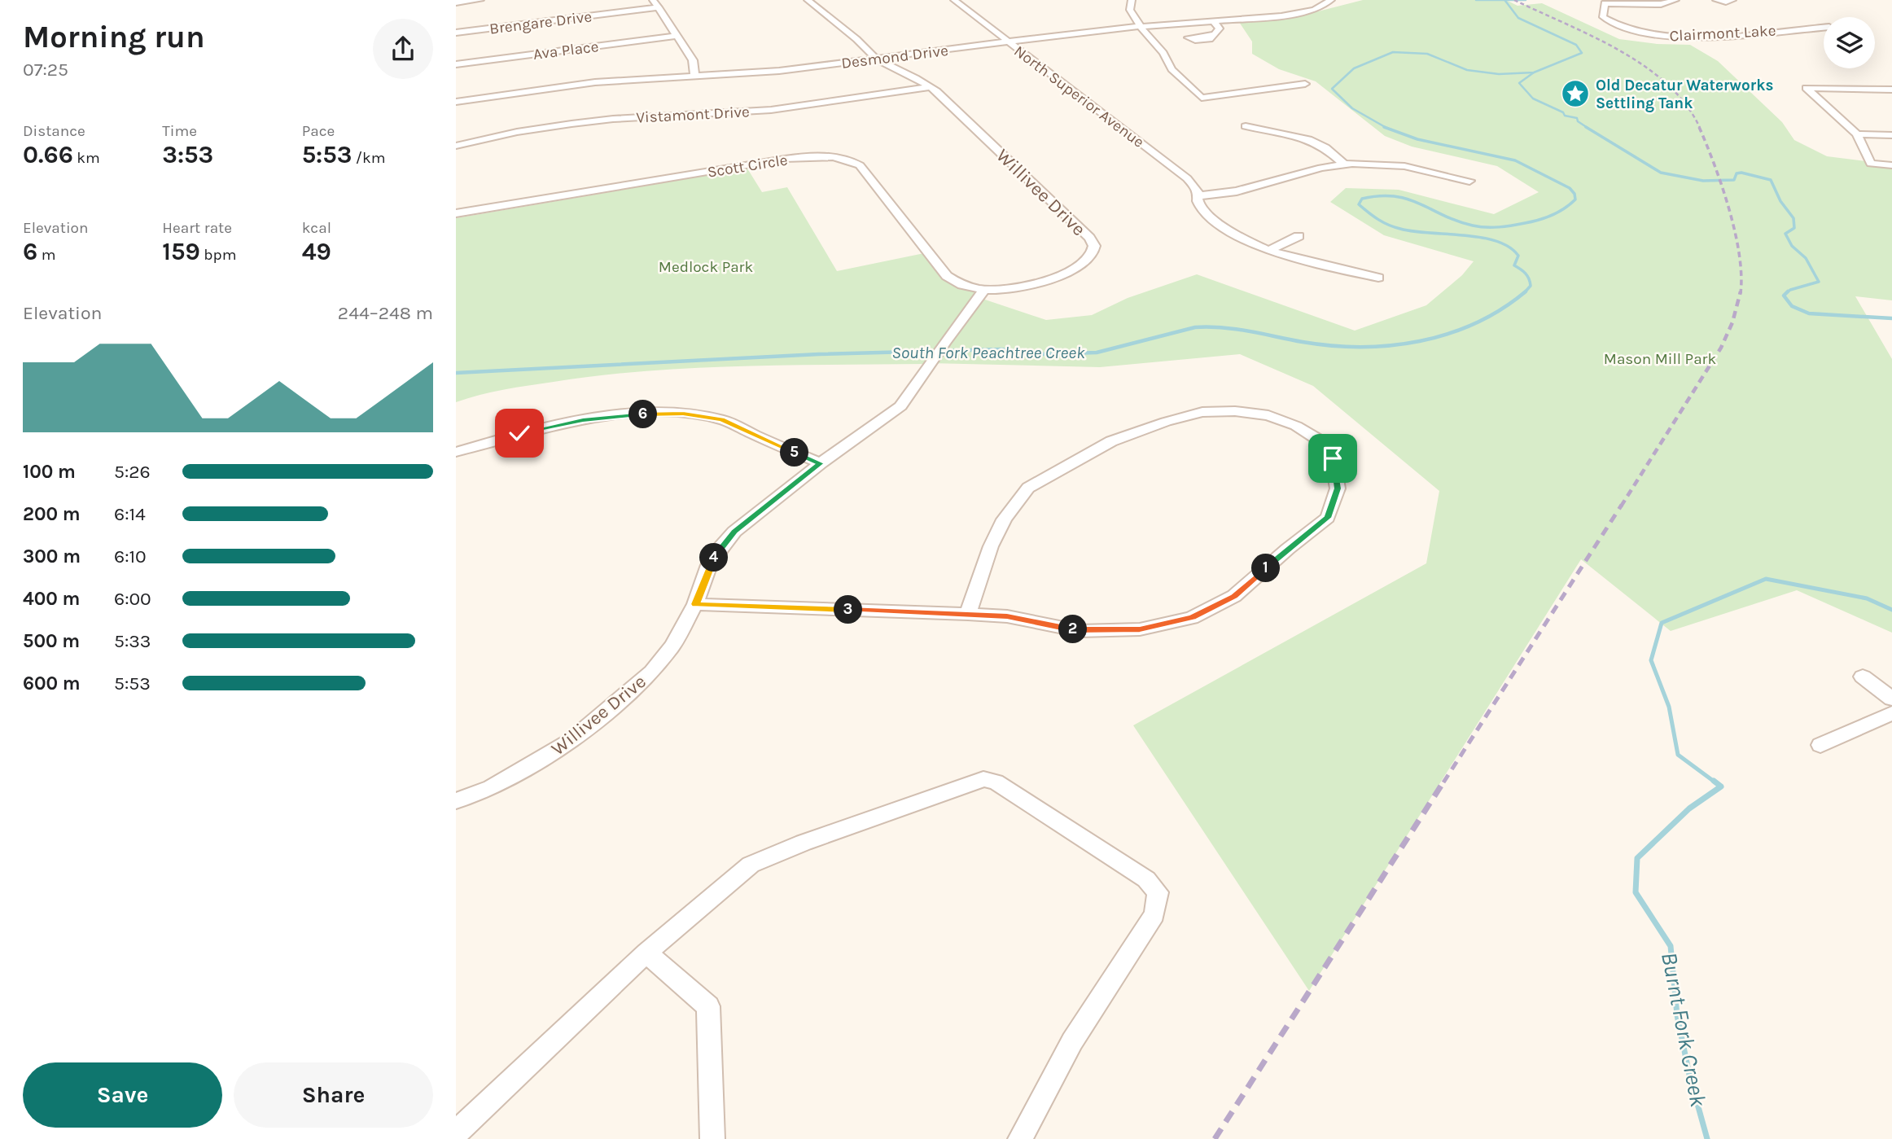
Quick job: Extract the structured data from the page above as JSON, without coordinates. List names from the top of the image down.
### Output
{
  "streets": {
    "street": [
      "Brengare Drive",
      "Clairmont Lake",
      "Ava Place",
      "Desmond Drive",
      "North Superior Avenue",
      "Vistamont Drive",
      "Scott Circle",
      "Willivee Drive"
    ]
  },
  "crossings": [
    ["Desmond Drive", "North Superior Avenue"],
    ["Desmond Drive", "Willivee Drive"],
    ["Vistamont Drive", "Willivee Drive"],
    ["Scott Circle", "Willivee Drive"]
  ],
  "water": ["South Fork Peachtree Creek", "Burnt Fork Creek"],
  "parks": ["Medlock Park", "Mason Mill Park"],
  "places": {
    "place": ["Old Decatur Waterworks Settling Tank"]
  },
  "page": {
    "heading": ["Morning run", "07:25"],
    "stats": [
      ["Distance", "0.66 km"],
      ["Time", "3:53"],
      ["Pace", "5:53 /km"],
      ["Elevation", "6 m"],
      ["Heart rate", "159 bpm"],
      ["kcal", "49"]
    ],
    "chart": ["Elevation", "244–248 m"],
    "pins": [
      "6",
      "5",
      "4",
      "1",
      "3",
      "2"
    ],
    "list": [
      {
        "name": "100 m",
        "note": "5:26"
      },
      {
        "name": "200 m",
        "note": "6:14"
      },
      {
        "name": "300 m",
        "note": "6:10"
      },
      {
        "name": "400 m",
        "note": "6:00"
      },
      {
        "name": "500 m",
        "note": "5:33"
      },
      {
        "name": "600 m",
        "note": "5:53"
      }
    ],
    "buttons": ["Save", "Share"]
  }
}
